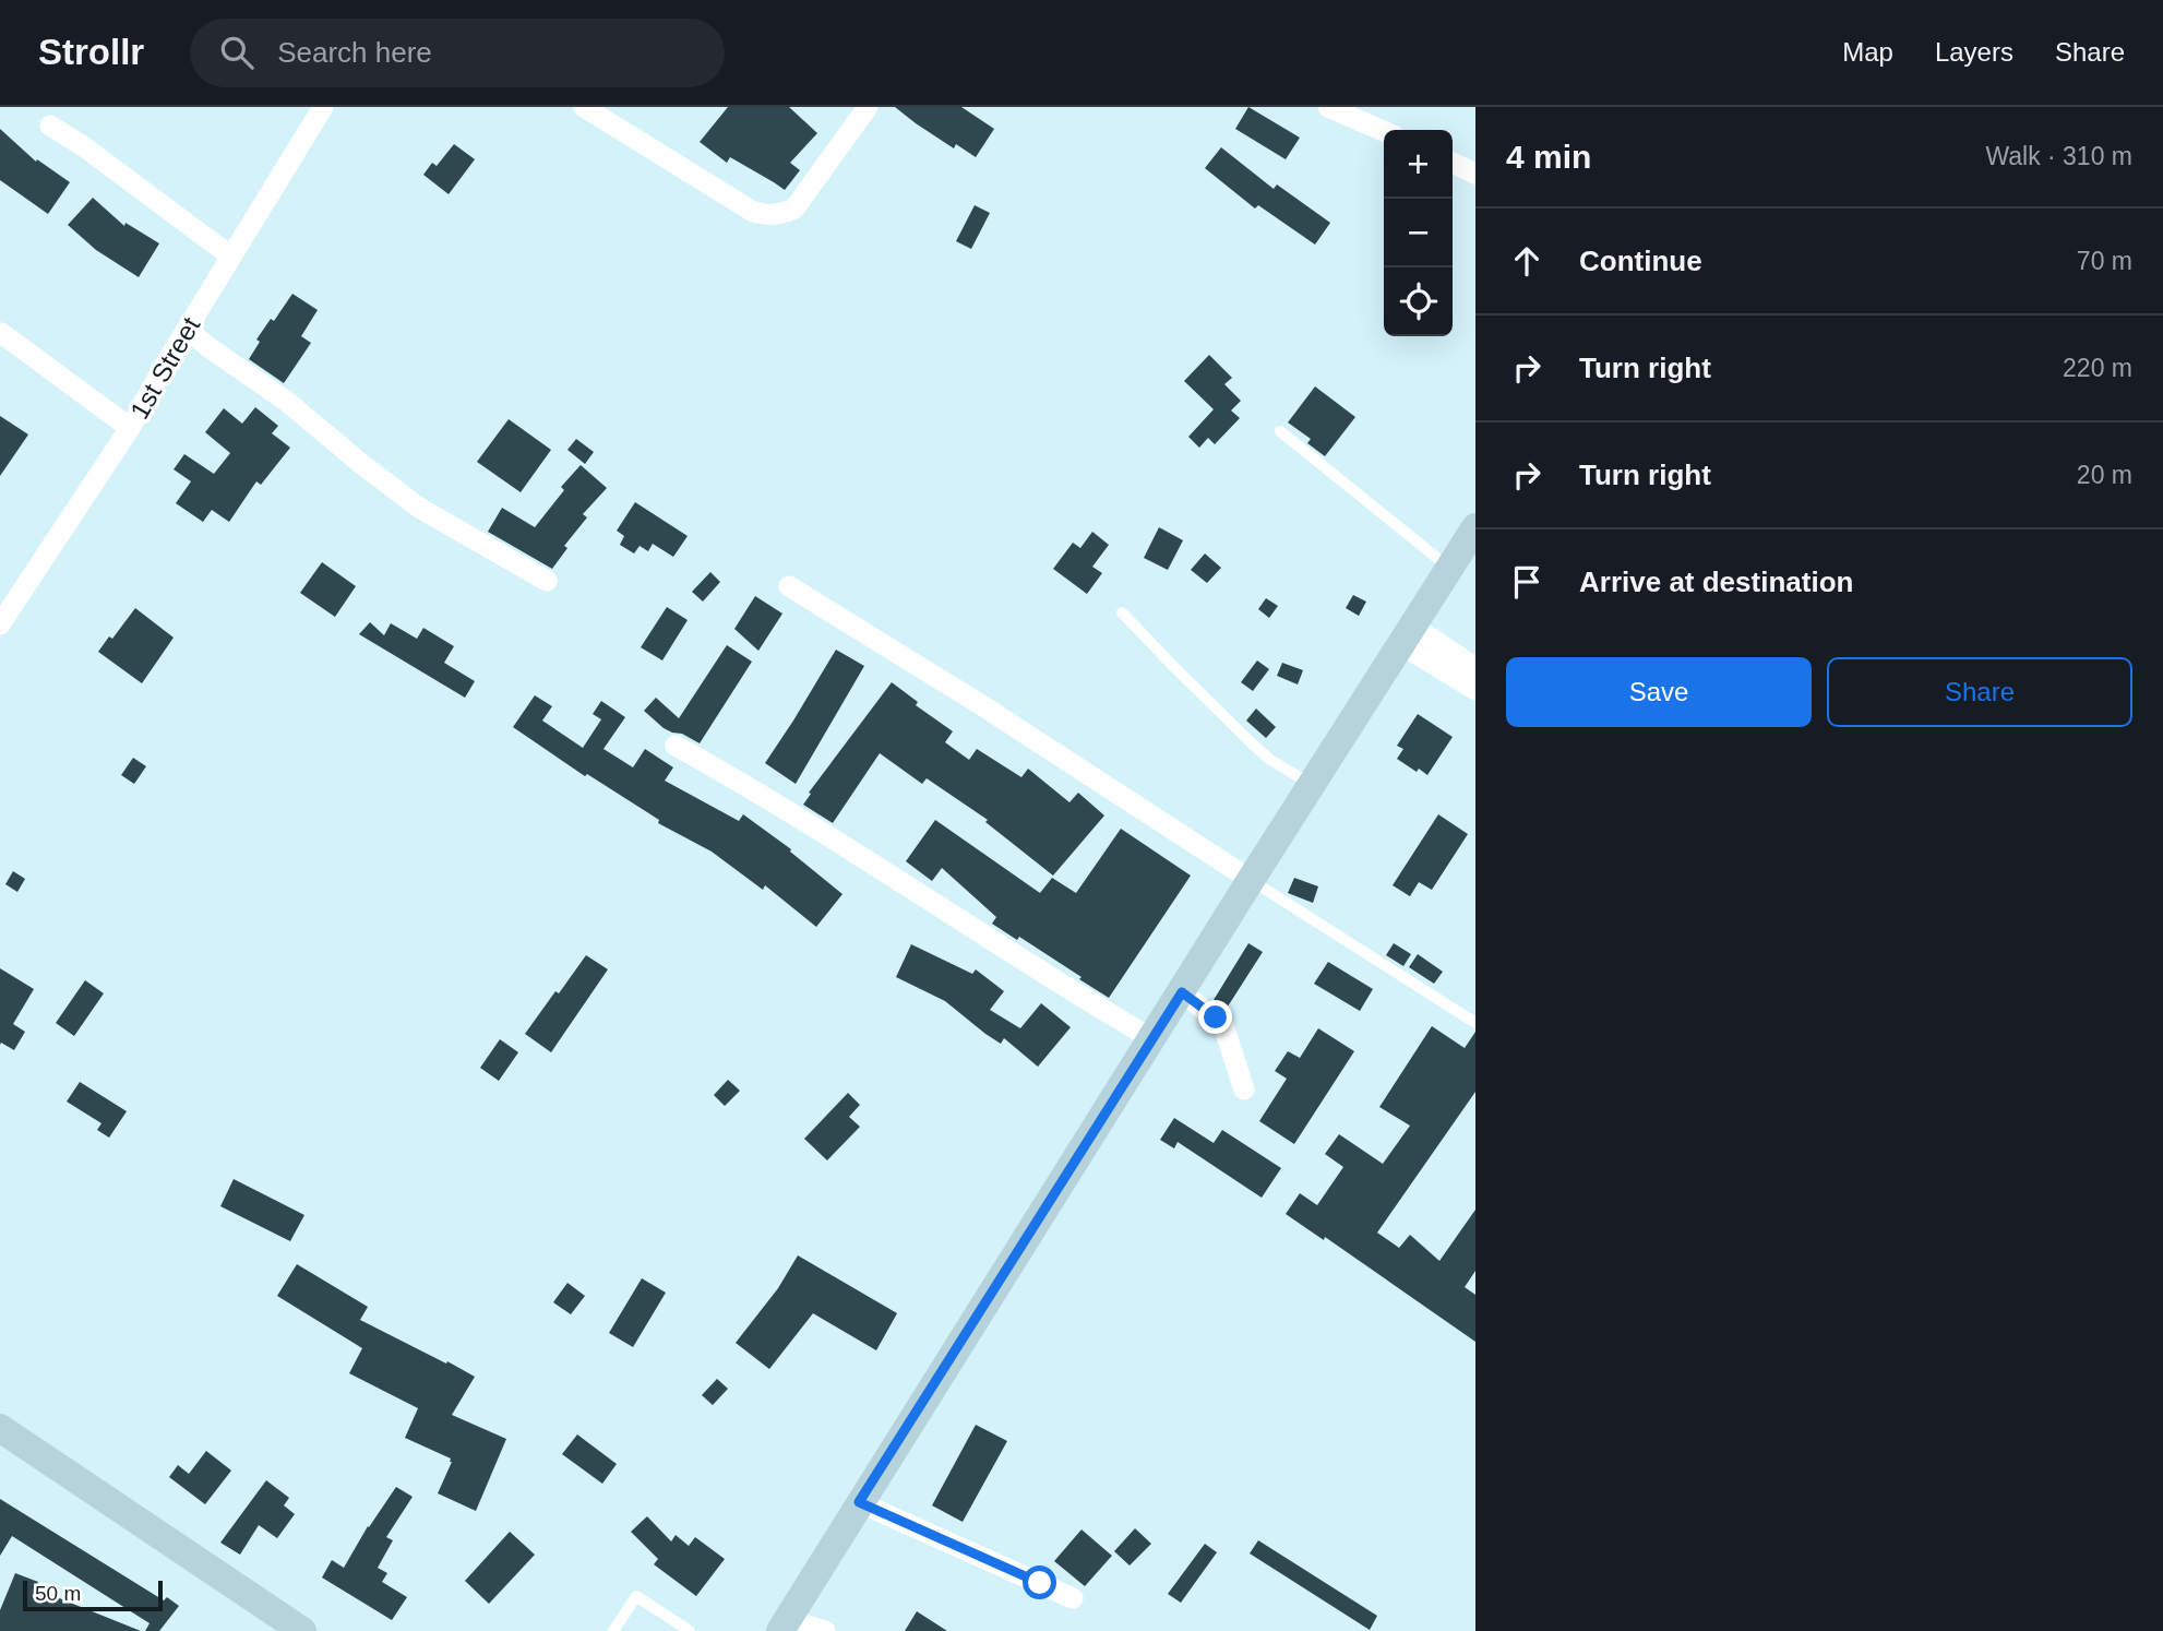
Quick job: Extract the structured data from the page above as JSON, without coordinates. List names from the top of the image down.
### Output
{
  "streets": {
    "street": ["1st Street"]
  },
  "scale_bar": "50 m",
  "page": {
    "header": "Strollr",
    "search": "Search here",
    "nav": ["Map", "Layers", "Share"],
    "heading": ["4 min", "Walk · 310 m"],
    "map_buttons": ["+", "−"],
    "list": [
      ["Continue", "70 m"],
      ["Turn right", "220 m"],
      ["Turn right", "20 m"],
      "Arrive at destination"
    ],
    "buttons": ["Save", "Share"],
    "scale": "50 m"
  }
}
